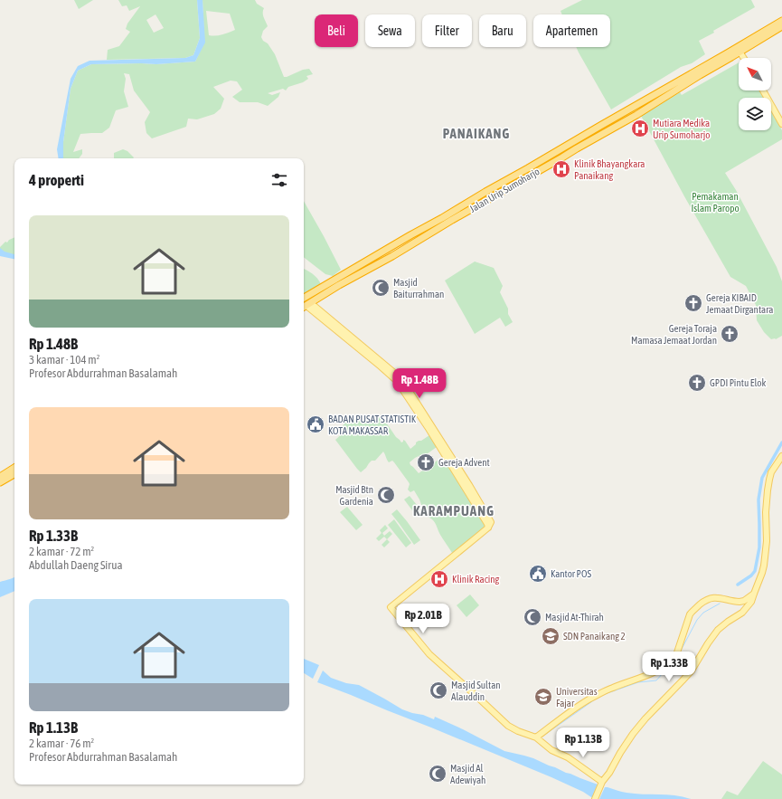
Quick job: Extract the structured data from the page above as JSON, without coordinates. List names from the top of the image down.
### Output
{
  "streets": {
    "highway": ["Jalan Urip Sumoharjo"]
  },
  "districts": ["PANAIKANG", "KARAMPUANG"],
  "parks": ["Pemakaman Islam Paropo"],
  "places": {
    "hospital": ["Mutiara Medika Urip Sumoharjo", "Klinik Bhayangkara Panaikang", "Klinik Racing"],
    "mosque": [
      "Masjid Baiturrahman",
      "Masjid Btn Gardenia",
      "Masjid At-Thirah",
      "Masjid Sultan Alauddin",
      "Masjid Al Adewiyah"
    ],
    "church": [
      "Gereja KIBAID Jemaat Dirgantara",
      "Gereja Toraja Mamasa Jemaat Jordan",
      "GPDI Pintu Elok",
      "Gereja Advent"
    ],
    "public building": ["BADAN PUSAT STATISTIK KOTA MAKASSAR", "Kantor POS"],
    "school or university": ["SDN Panaikang 2", "Universitas Fajar"]
  },
  "north": "top left",
  "page": {
    "chip": [
      "Beli",
      "Sewa",
      "Filter",
      "Baru",
      "Apartemen"
    ],
    "heading": "4 properti",
    "list": [
      {
        "name": "Rp 1.48B",
        "note": "3 kamar · 104 m² · Profesor Abdurrahman Basalamah"
      },
      {
        "name": "Rp 1.33B",
        "note": "2 kamar · 72 m² · Abdullah Daeng Sirua"
      },
      {
        "name": "Rp 1.13B",
        "note": "2 kamar · 76 m² · Profesor Abdurrahman Basalamah"
      }
    ],
    "price": [
      "Rp 1.48B",
      "Rp 2.01B",
      "Rp 1.33B",
      "Rp 1.13B"
    ]
  }
}
